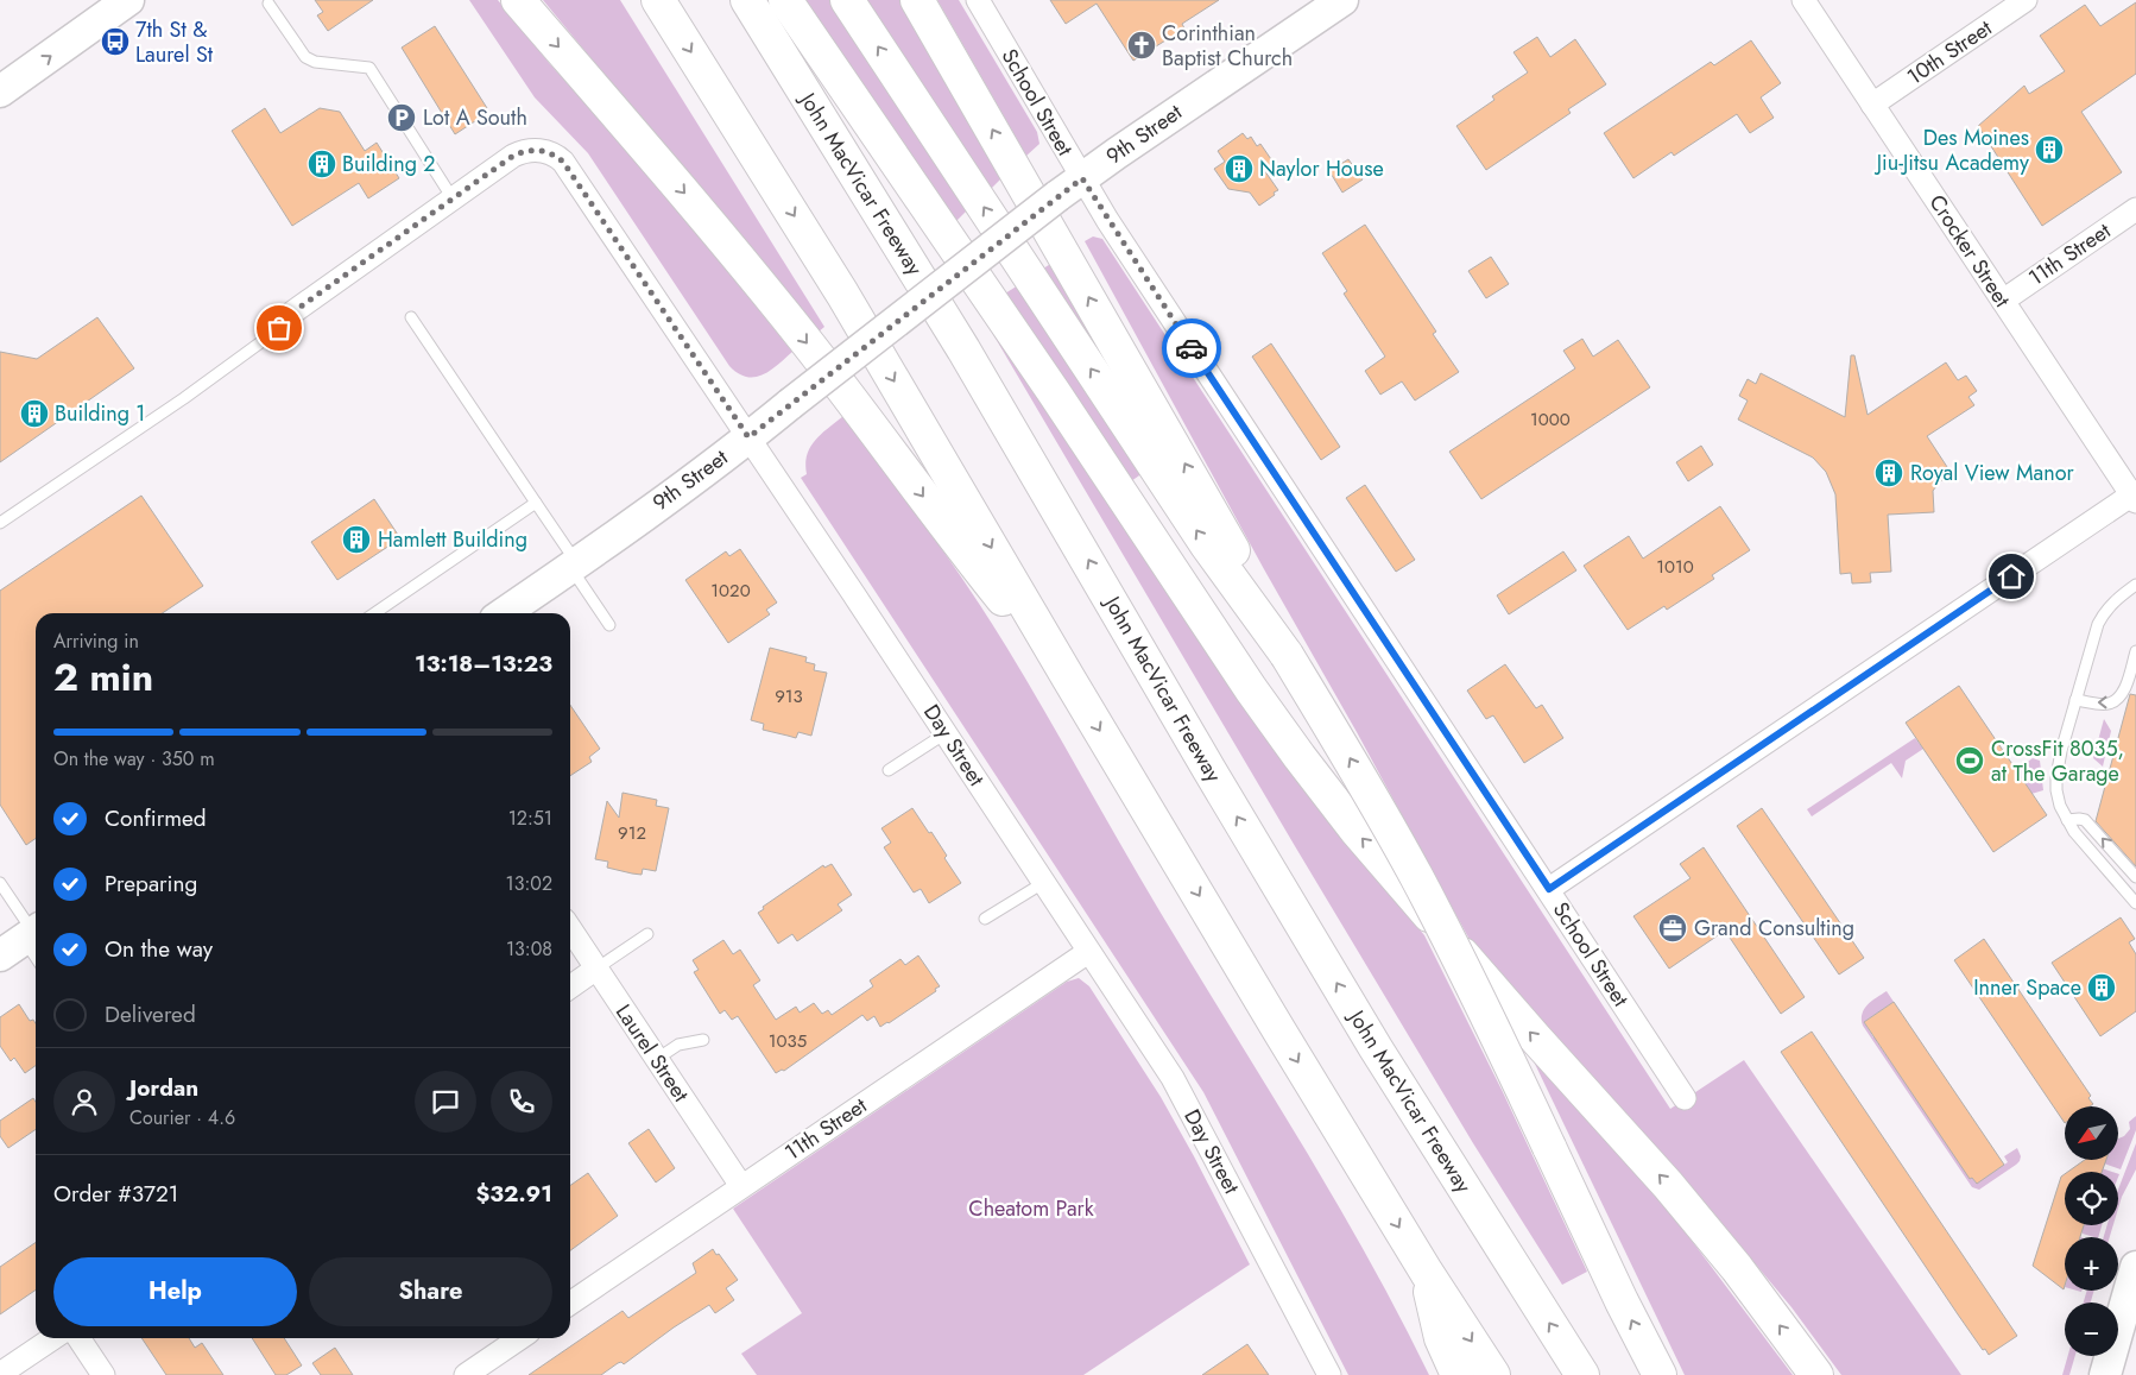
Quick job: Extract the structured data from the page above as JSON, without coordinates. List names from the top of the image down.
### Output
{
  "streets": {
    "highway": ["John MacVicar Freeway"],
    "street": [
      "10th Street",
      "School Street",
      "9th Street",
      "Crocker Street",
      "11th Street",
      "Day Street",
      "Laurel Street"
    ]
  },
  "crossings": [
    ["10th Street", "Crocker Street"],
    ["School Street", "9th Street"],
    ["9th Street", "Day Street"],
    ["Crocker Street", "11th Street"],
    ["11th Street", "Day Street"],
    ["11th Street", "Laurel Street"]
  ],
  "parks": ["Cheatom Park"],
  "places": {
    "bus stop": ["7th St & Laurel St"],
    "church": ["Corinthian Baptist Church"],
    "parking": ["Lot A South"],
    "building": [
      "Des Moines Jiu-Jitsu Academy",
      "Building 2",
      "Naylor House",
      "Building 1",
      "Royal View Manor",
      "Hamlett Building",
      "Inner Space"
    ],
    "sports": ["CrossFit 8035, at The Garage"],
    "office": ["Grand Consulting"]
  },
  "house_numbers": [
    "1000",
    "1010",
    "1020",
    "913",
    "912",
    "1035"
  ],
  "north": "bottom left",
  "page": {
    "heading": ["2 min", "Arriving in", "13:18–13:23"],
    "panel": [
      "Jordan",
      "Courier · 4.6",
      "Order #3721",
      "$32.91"
    ],
    "bar": "On the way · 350 m",
    "list": [
      ["Confirmed", "12:51"],
      ["Preparing", "13:02"],
      ["On the way", "13:08"],
      "Delivered"
    ],
    "map_buttons": ["+", "−"],
    "buttons": ["Help", "Share"]
  }
}
